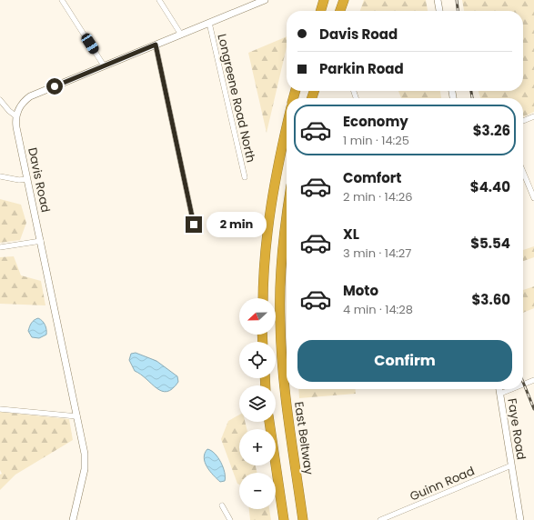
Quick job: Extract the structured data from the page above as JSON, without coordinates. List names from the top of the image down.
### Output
{
  "streets": {
    "highway": ["East Beltway"],
    "street": [
      "Longreene Road North",
      "Davis Road",
      "Faye Road",
      "Guinn Road"
    ]
  },
  "crossings": [
    ["Faye Road", "Guinn Road"]
  ],
  "north": "left",
  "page": {
    "banner": ["Davis Road", "Parkin Road"],
    "list": [
      {
        "name": "Economy",
        "note": "1 min · 14:25",
        "value": "$3.26"
      },
      {
        "name": "Comfort",
        "note": "2 min · 14:26",
        "value": "$4.40"
      },
      {
        "name": "XL",
        "note": "3 min · 14:27",
        "value": "$5.54"
      },
      {
        "name": "Moto",
        "note": "4 min · 14:28",
        "value": "$3.60"
      }
    ],
    "bubble": "2 min",
    "map_buttons": ["+", "−"],
    "buttons": "Confirm"
  }
}
